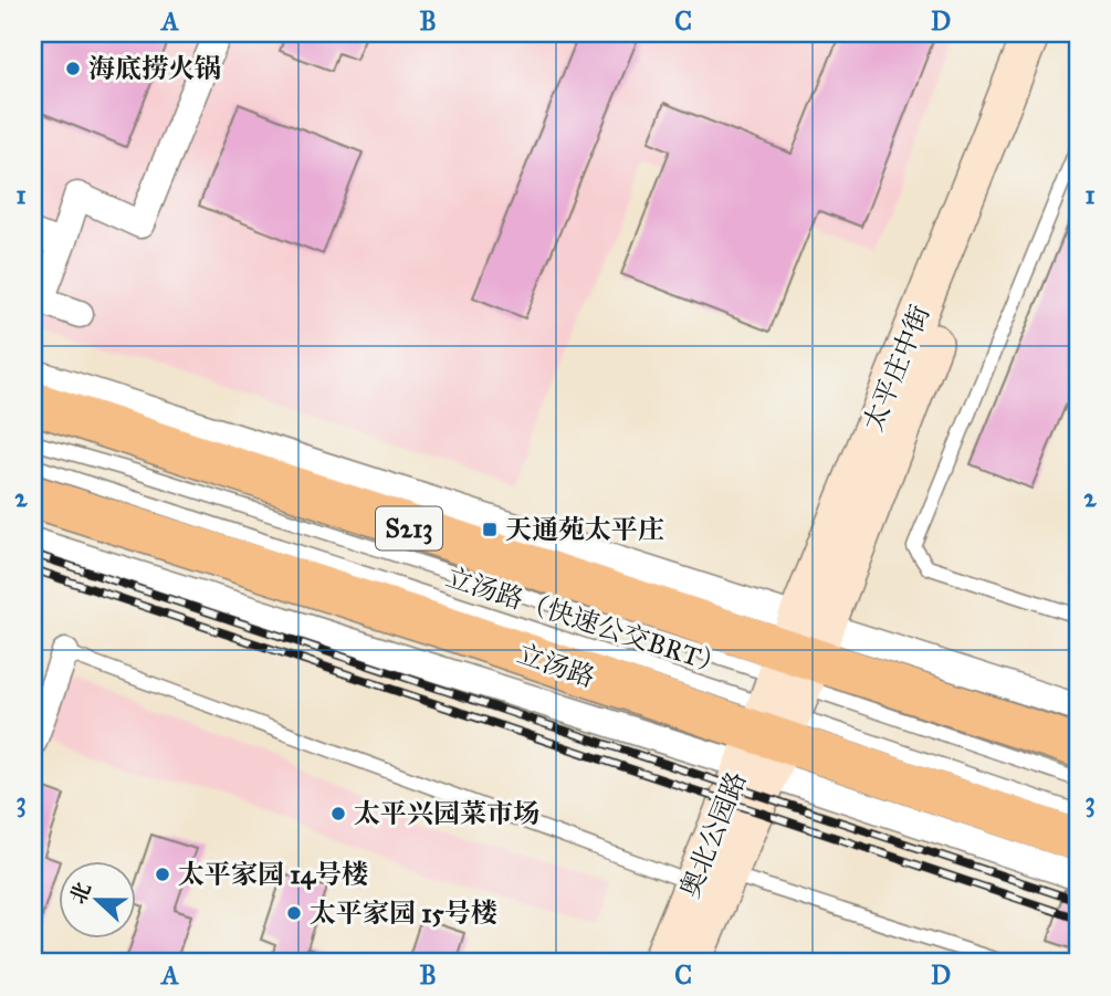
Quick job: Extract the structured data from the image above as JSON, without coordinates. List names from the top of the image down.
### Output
{
  "streets": {
    "main road": [
      "太平庄中街",
      "S213",
      "立汤路",
      "奥北公园路"
    ],
    "lane": ["立汤路（快速公交BRT）"]
  },
  "crossings": [
    ["太平庄中街", "立汤路（快速公交BRT）"],
    ["太平庄中街", "立汤路"],
    ["太平庄中街", "奥北公园路"],
    ["立汤路（快速公交BRT）", "立汤路"],
    ["立汤路（快速公交BRT）", "奥北公园路"],
    ["立汤路", "奥北公园路"]
  ],
  "places": {
    "other": [
      "海底捞火锅",
      "太平兴园菜市场",
      "太平家园 14号楼",
      "太平家园 15号楼"
    ],
    "transit": ["天通苑太平庄"]
  },
  "north": "left",
  "grid": {
    "columns": [
      "A",
      "B",
      "C",
      "D"
    ],
    "rows": ["1", "2", "3"]
  }
}
